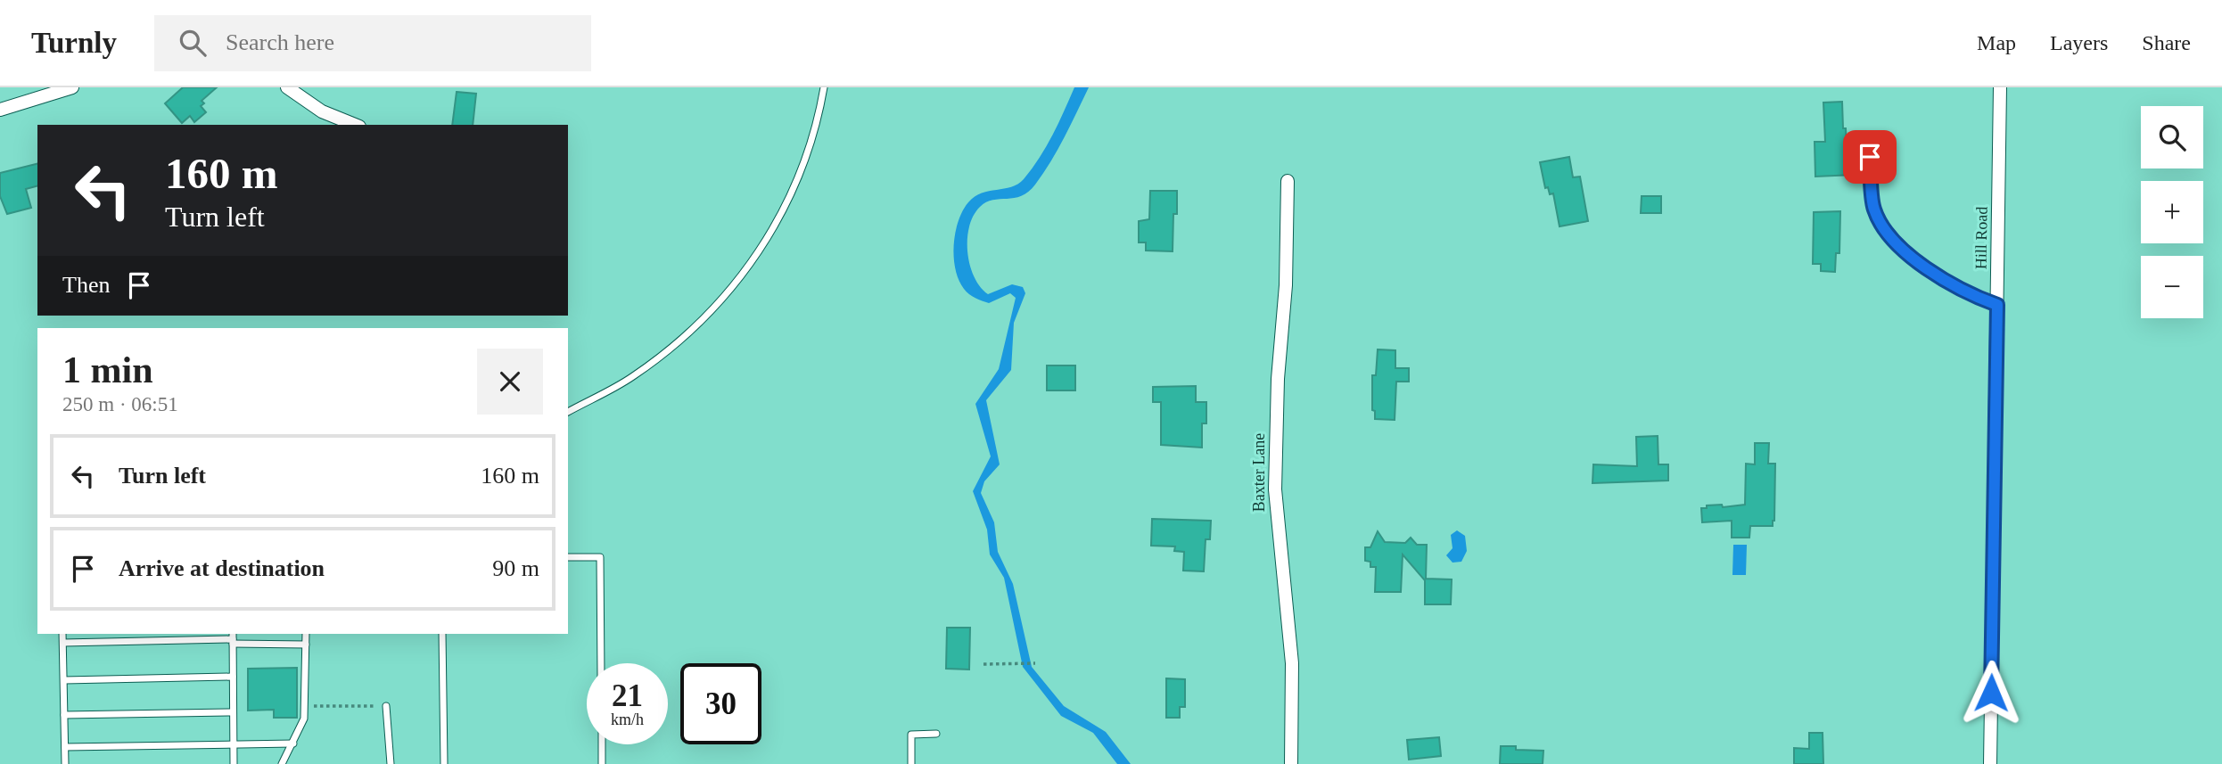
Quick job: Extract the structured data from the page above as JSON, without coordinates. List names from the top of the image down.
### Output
{
  "streets": {
    "street": ["Hill Road", "Baxter Lane"]
  },
  "page": {
    "header": "Turnly",
    "search": "Search here",
    "nav": ["Map", "Layers", "Share"],
    "map_buttons": ["+", "−"],
    "turn": ["160 m", "Turn left"],
    "then": "Then",
    "heading": ["1 min", "250 m · 06:51"],
    "list": [
      {
        "name": "Turn left",
        "value": "160 m"
      },
      {
        "name": "Arrive at destination",
        "value": "90 m"
      }
    ],
    "speed": "21 km/h",
    "limit": "30"
  }
}
